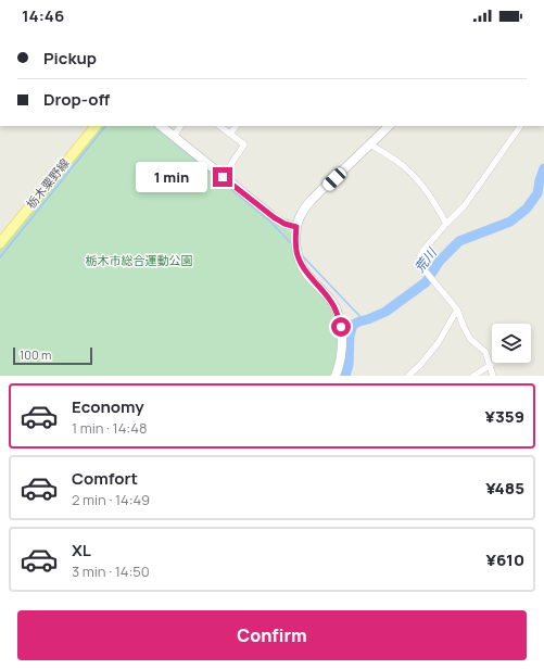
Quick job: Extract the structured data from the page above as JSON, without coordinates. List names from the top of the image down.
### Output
{
  "streets": {
    "main road": ["栃木粟野線"]
  },
  "water": ["荒川"],
  "parks": ["栃木市総合運動公園"],
  "scale_bar": "100 m",
  "page": {
    "status": "14:46",
    "banner": ["Pickup", "Drop-off"],
    "bubble": "1 min",
    "scale": "100 m",
    "list": [
      {
        "name": "Economy",
        "note": "1 min · 14:48",
        "value": "¥359"
      },
      {
        "name": "Comfort",
        "note": "2 min · 14:49",
        "value": "¥485"
      },
      {
        "name": "XL",
        "note": "3 min · 14:50",
        "value": "¥610"
      }
    ],
    "buttons": "Confirm"
  }
}
